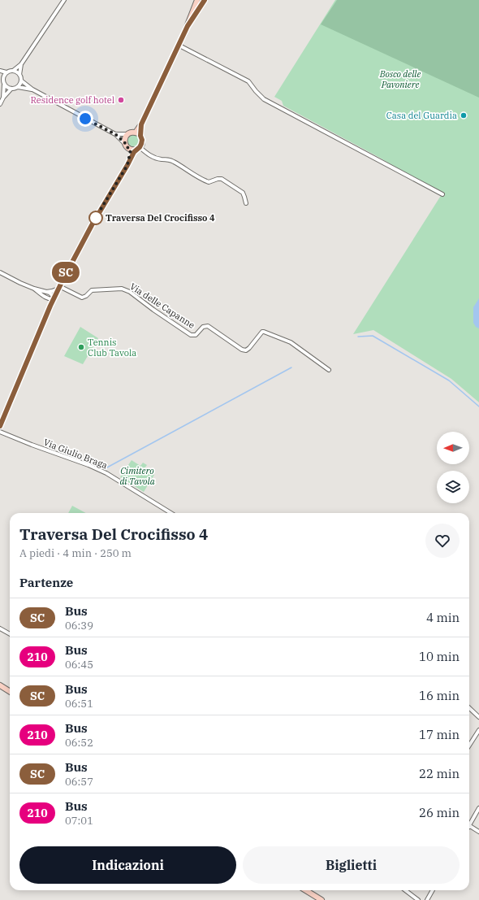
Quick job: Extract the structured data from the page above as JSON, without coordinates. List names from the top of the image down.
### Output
{
  "streets": {
    "street": ["Via delle Capanne", "Via Giulio Braga"]
  },
  "parks": ["Bosco delle Pavoniere", "Cimitero di Tavola"],
  "places": [
    "Residence golf hotel",
    "Casa del Guardia",
    "Traversa Del Crocifisso 4",
    "Tennis Club Tavola"
  ],
  "lines": ["bus line SC"],
  "north": "left",
  "page": {
    "on_map": "SC",
    "heading": [
      ["Traversa Del Crocifisso 4", "A piedi · 4 min · 250 m"],
      "Partenze"
    ],
    "list": [
      {
        "mark": "SC",
        "name": "Bus",
        "note": "06:39",
        "value": "4 min"
      },
      {
        "mark": "210",
        "name": "Bus",
        "note": "06:45",
        "value": "10 min"
      },
      {
        "mark": "SC",
        "name": "Bus",
        "note": "06:51",
        "value": "16 min"
      },
      {
        "mark": "210",
        "name": "Bus",
        "note": "06:52",
        "value": "17 min"
      },
      {
        "mark": "SC",
        "name": "Bus",
        "note": "06:57",
        "value": "22 min"
      },
      {
        "mark": "210",
        "name": "Bus",
        "note": "07:01",
        "value": "26 min"
      }
    ],
    "buttons": ["Indicazioni", "Biglietti"]
  }
}
